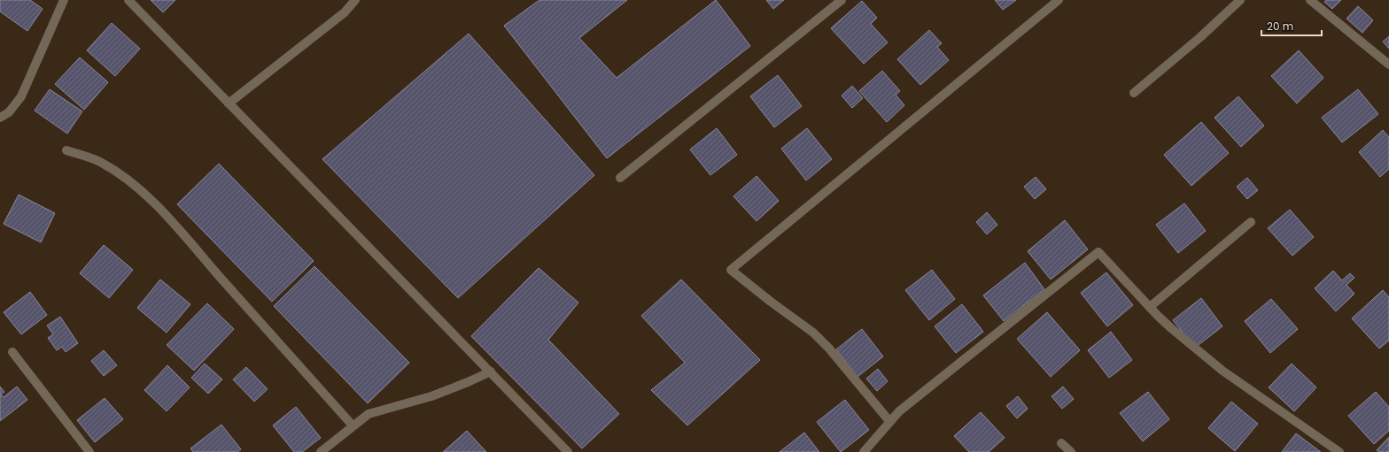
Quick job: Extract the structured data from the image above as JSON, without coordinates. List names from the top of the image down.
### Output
{
  "scale_bar": "20 m"
}
